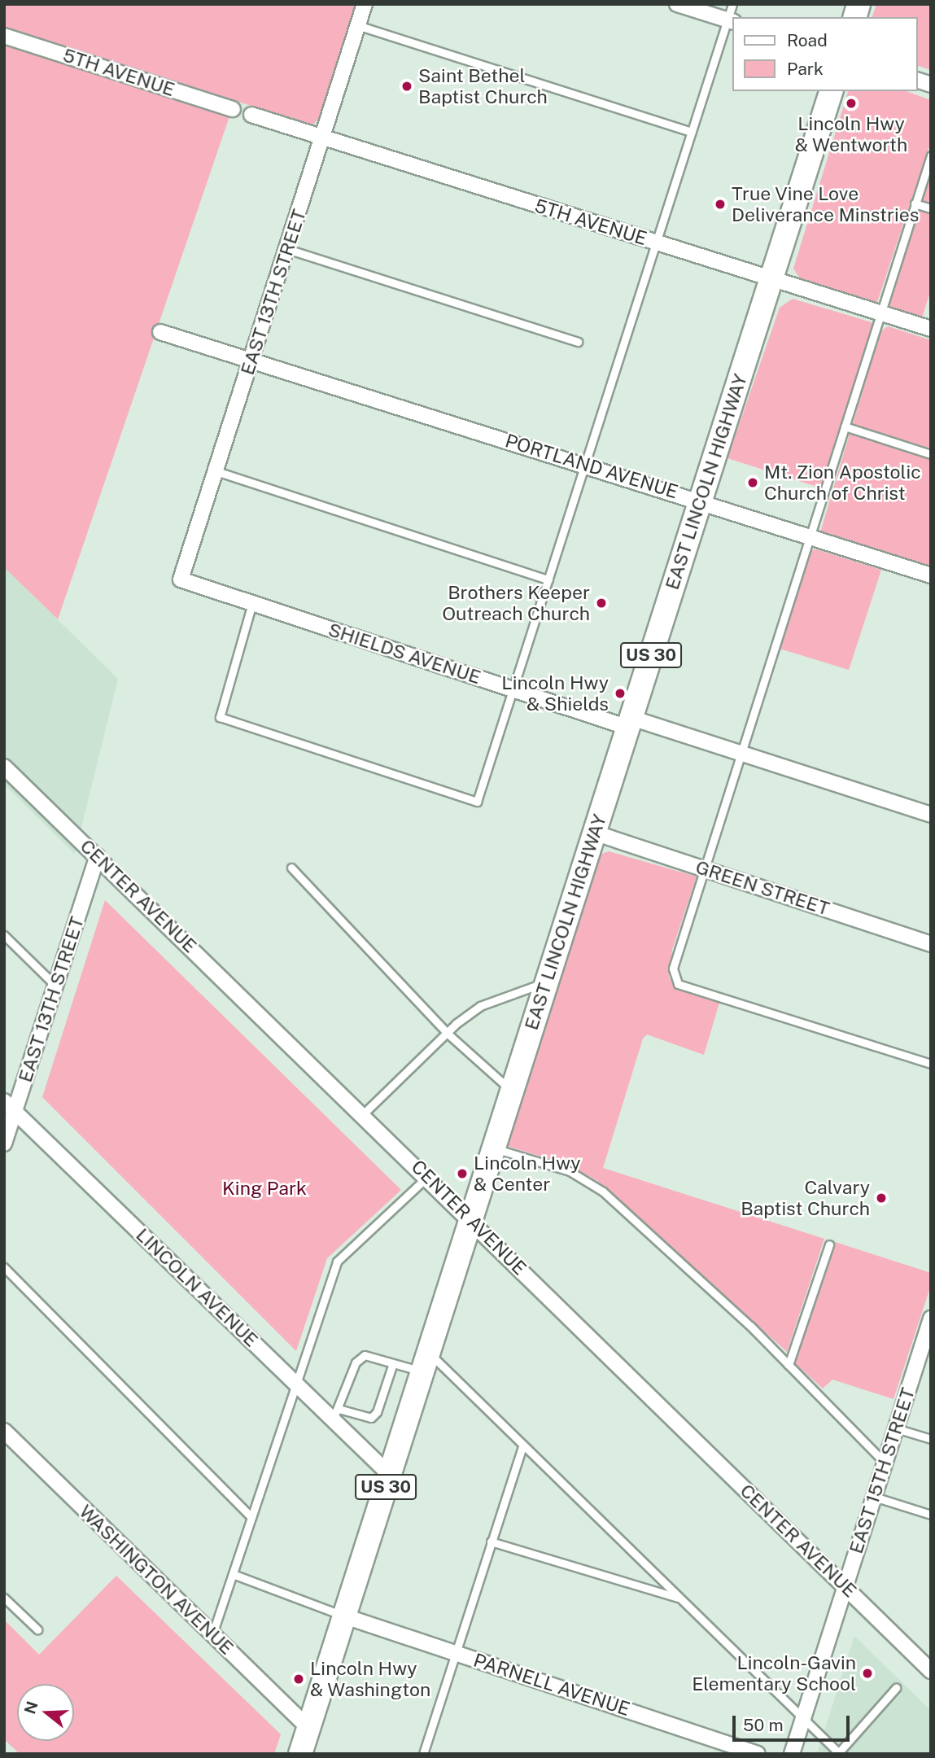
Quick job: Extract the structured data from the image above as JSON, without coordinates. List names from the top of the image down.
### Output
{
  "streets": {
    "main road": ["EAST LINCOLN HIGHWAY", "US 30"],
    "street": [
      "5TH AVENUE",
      "EAST 13TH STREET",
      "PORTLAND AVENUE",
      "SHIELDS AVENUE",
      "GREEN STREET",
      "CENTER AVENUE",
      "LINCOLN AVENUE",
      "EAST 15TH STREET",
      "WASHINGTON AVENUE",
      "PARNELL AVENUE"
    ]
  },
  "crossings": [
    ["5TH AVENUE", "EAST 13TH STREET"],
    ["5TH AVENUE", "EAST LINCOLN HIGHWAY"],
    ["EAST 13TH STREET", "PORTLAND AVENUE"],
    ["EAST 13TH STREET", "SHIELDS AVENUE"],
    ["EAST 13TH STREET", "CENTER AVENUE"],
    ["EAST 13TH STREET", "LINCOLN AVENUE"],
    ["PORTLAND AVENUE", "EAST LINCOLN HIGHWAY"],
    ["EAST LINCOLN HIGHWAY", "SHIELDS AVENUE"],
    ["EAST LINCOLN HIGHWAY", "GREEN STREET"],
    ["EAST LINCOLN HIGHWAY", "CENTER AVENUE"],
    ["EAST LINCOLN HIGHWAY", "LINCOLN AVENUE"],
    ["EAST LINCOLN HIGHWAY", "WASHINGTON AVENUE"],
    ["EAST LINCOLN HIGHWAY", "PARNELL AVENUE"],
    ["CENTER AVENUE", "EAST 15TH STREET"]
  ],
  "parks": ["King Park"],
  "places": [
    "Saint Bethel Baptist Church",
    "Lincoln Hwy & Wentworth",
    "True Vine Love Deliverance Minstries",
    "Mt. Zion Apostolic Church of Christ",
    "Brothers Keeper Outreach Church",
    "Lincoln Hwy & Shields",
    "Lincoln Hwy & Center",
    "Calvary Baptist Church",
    "Lincoln-Gavin Elementary School",
    "Lincoln Hwy & Washington"
  ],
  "legend": ["Road", "Park"],
  "scale_bar": "50 m",
  "north": "left"
}
